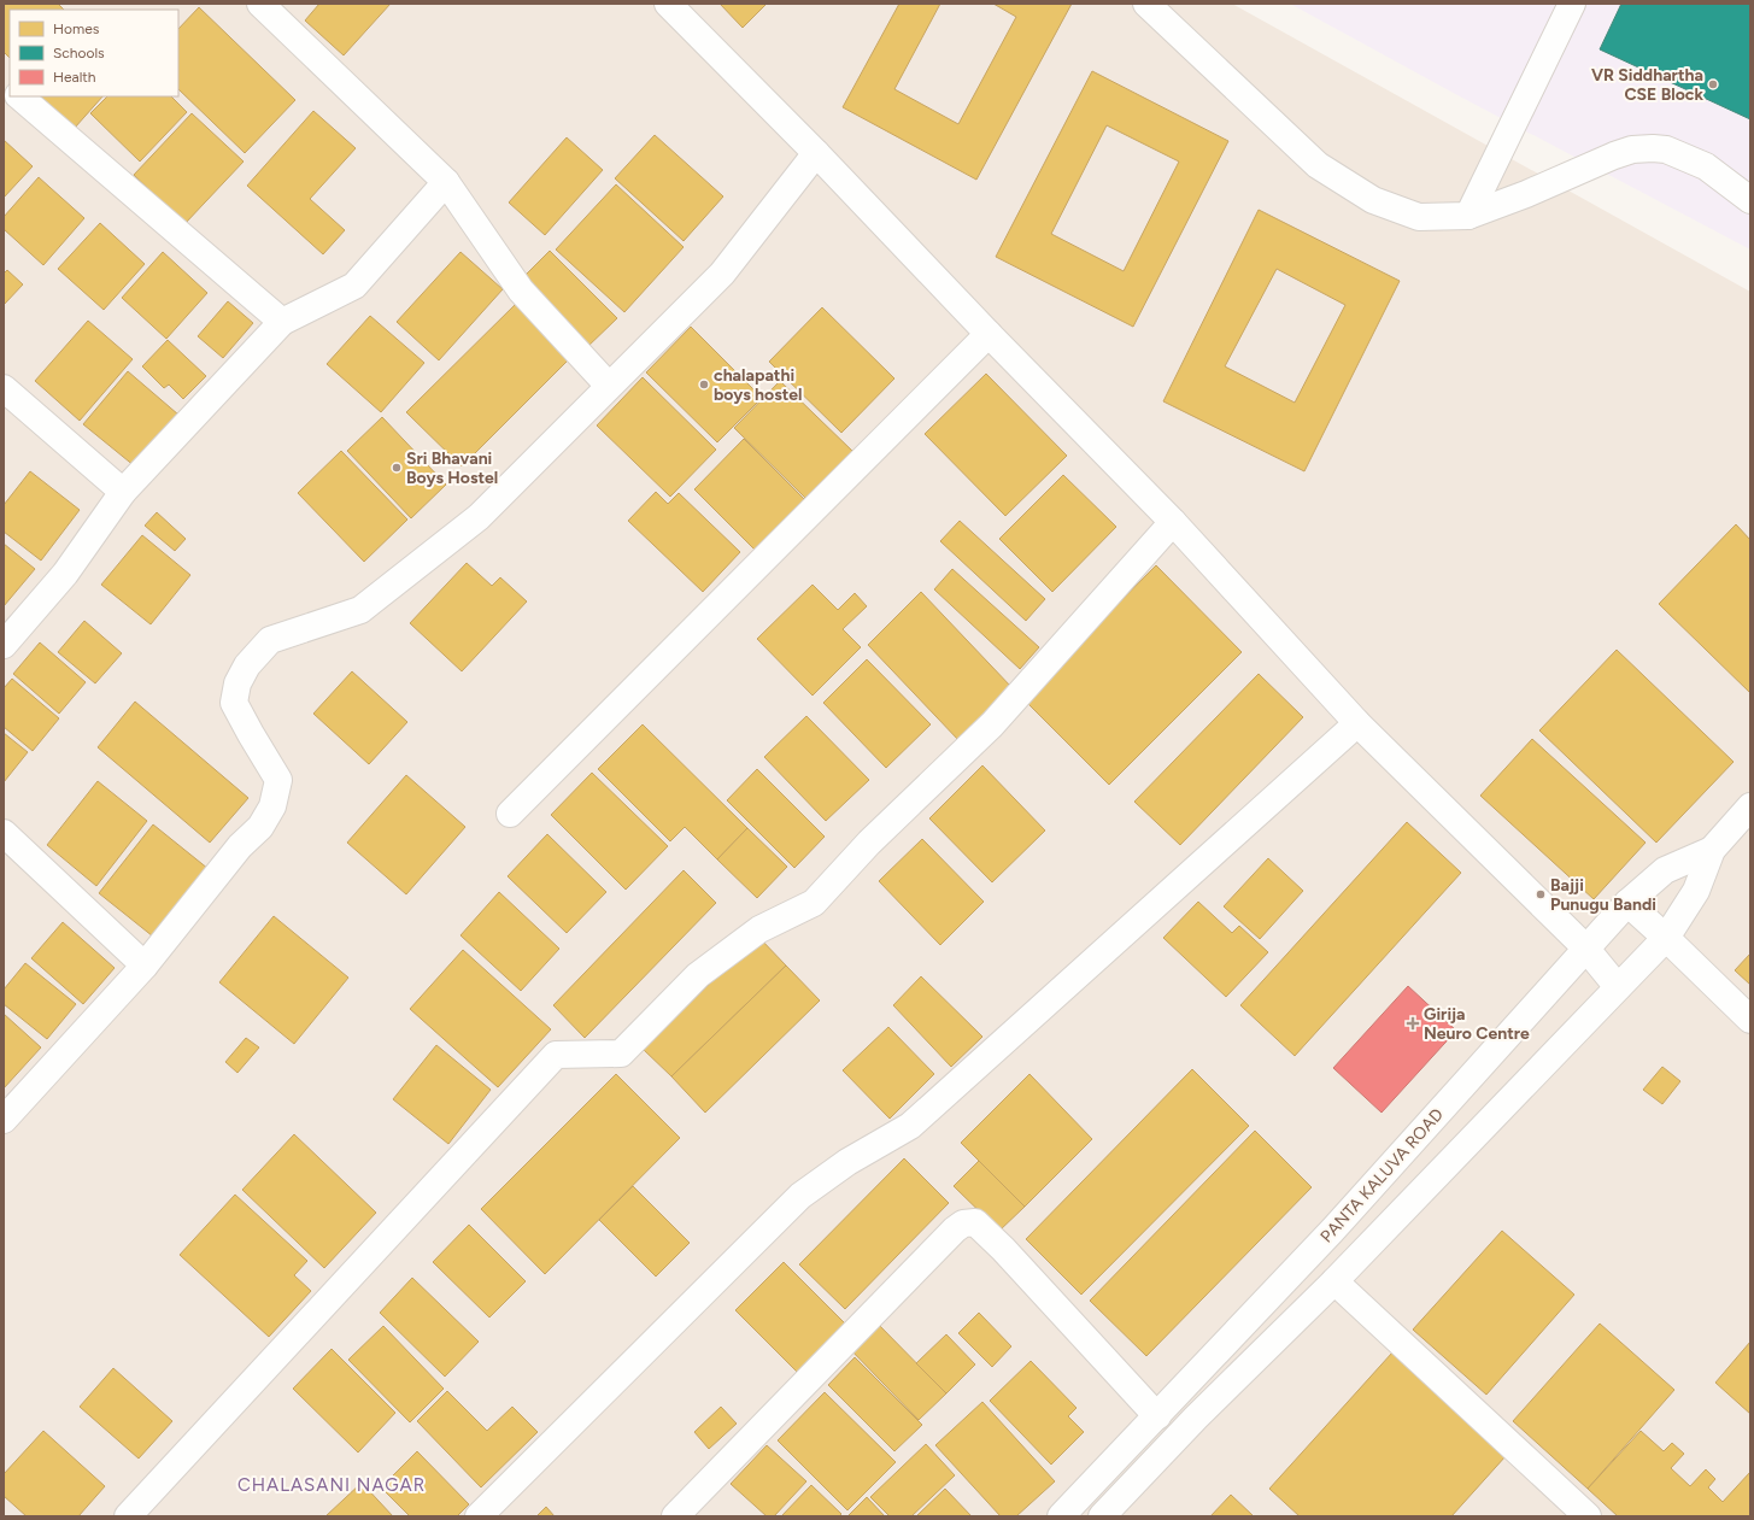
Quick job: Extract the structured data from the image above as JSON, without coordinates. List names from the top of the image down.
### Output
{
  "streets": {
    "street": ["PANTA KALUVA ROAD"]
  },
  "districts": ["CHALASANI NAGAR"],
  "places": {
    "other": [
      "VR Siddhartha CSE Block",
      "chalapathi boys hostel",
      "Sri Bhavani Boys Hostel",
      "Bajji Punugu Bandi"
    ],
    "health": ["Girija Neuro Centre"]
  },
  "legend": ["Homes", "Schools", "Health"]
}
